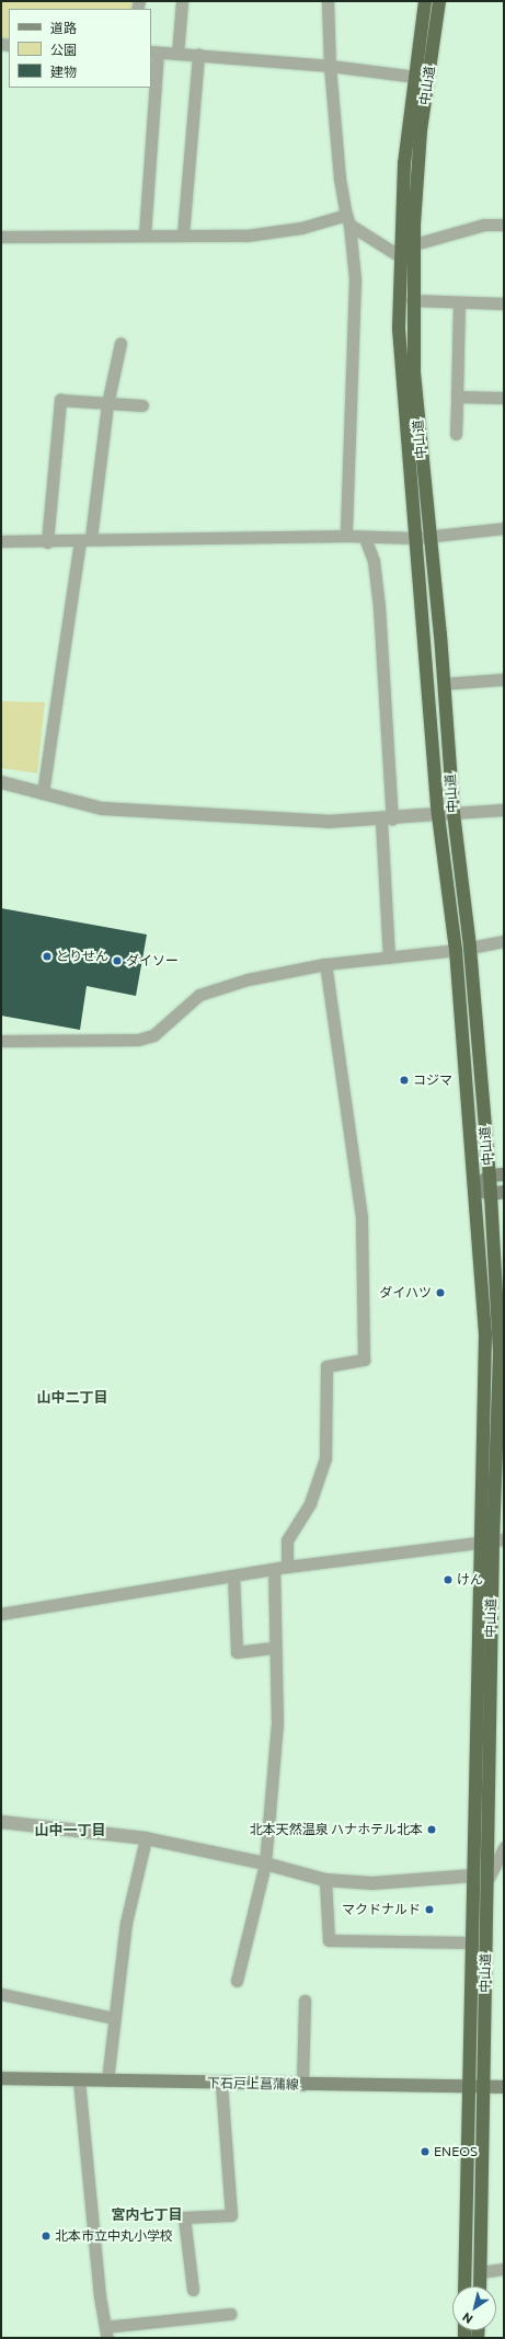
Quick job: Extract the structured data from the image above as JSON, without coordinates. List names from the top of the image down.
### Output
{
  "streets": {
    "highway": ["中山道"],
    "main road": ["下石戸上菖蒲線"]
  },
  "crossings": [
    ["中山道", "下石戸上菖蒲線"]
  ],
  "districts": ["山中二丁目", "山中一丁目", "宮内七丁目"],
  "places": [
    "とりせん",
    "ダイソー",
    "コジマ",
    "ダイハツ",
    "けん",
    "北本天然温泉 ハナホテル北本",
    "マクドナルド",
    "ENEOS",
    "北本市立中丸小学校"
  ],
  "legend": ["道路", "公園", "建物"],
  "north": "bottom left"
}
